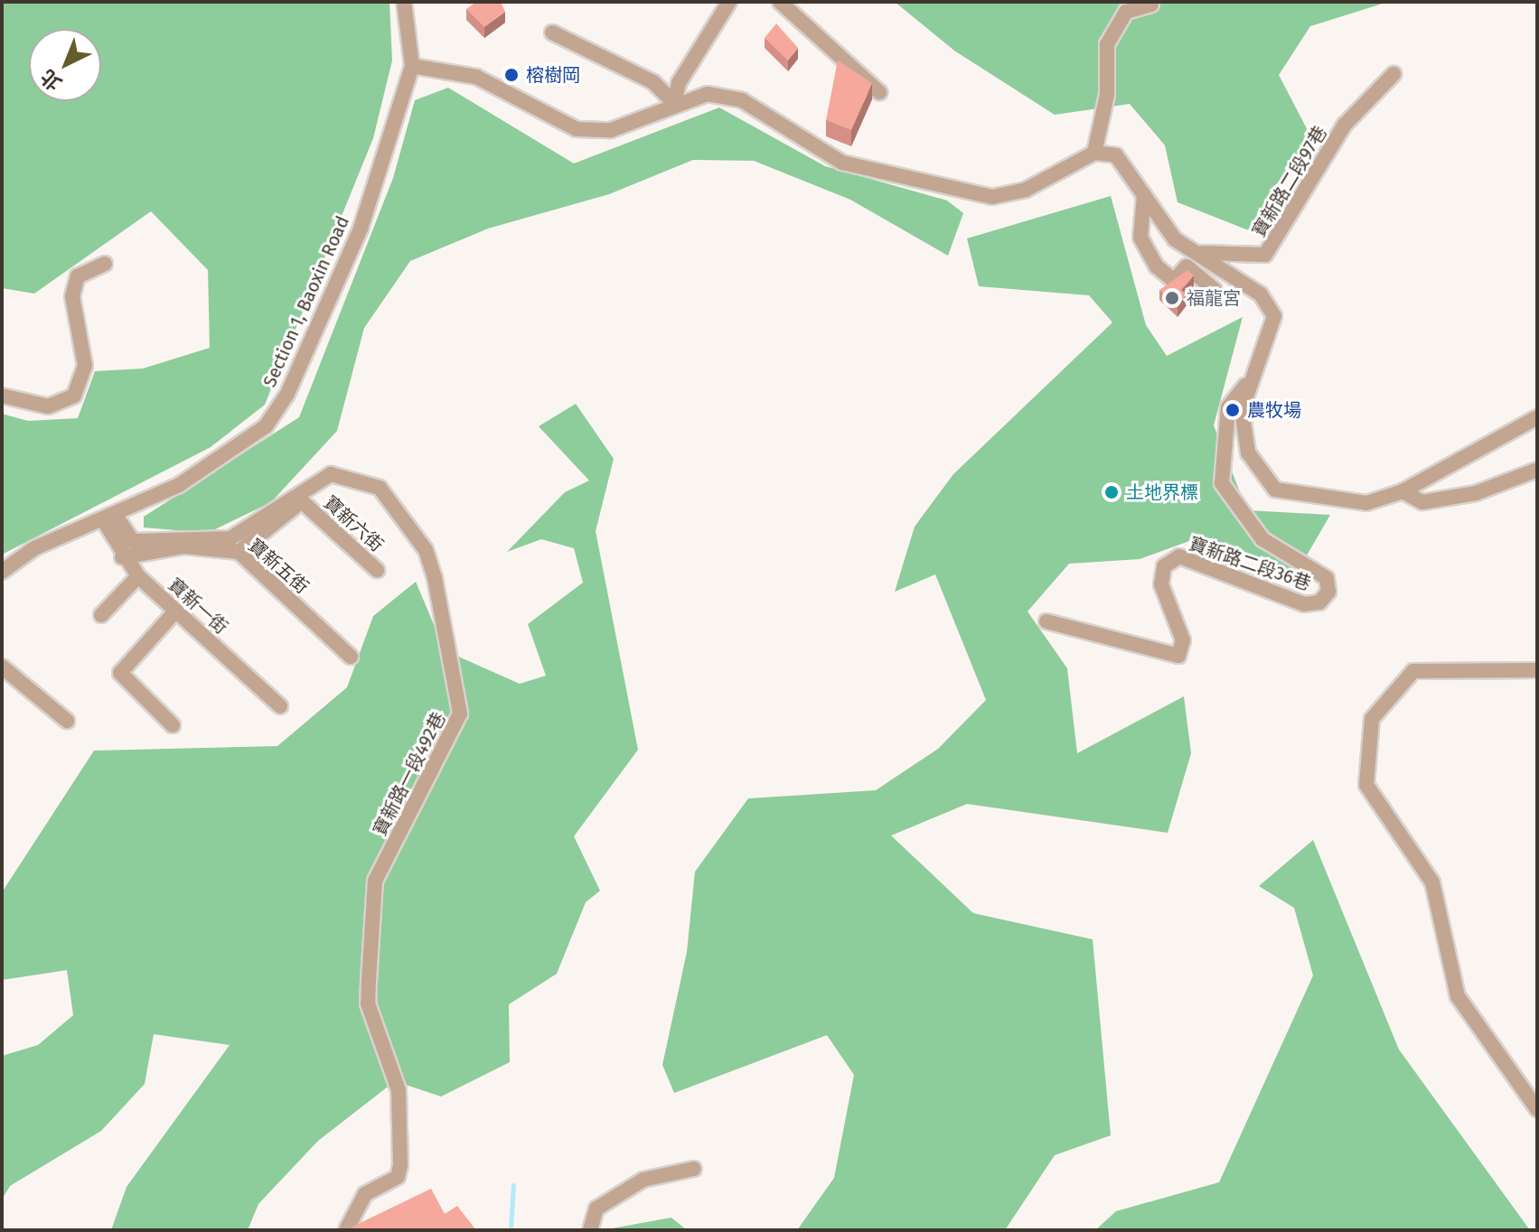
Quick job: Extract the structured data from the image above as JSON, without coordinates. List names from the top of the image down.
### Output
{
  "streets": {
    "street": [
      "寶新路二段97巷",
      "Section 1, Baoxin Road",
      "寶新六街",
      "寶新路二段36巷",
      "寶新五街",
      "寶新一街",
      "寶新路一段492巷"
    ]
  },
  "crossings": [
    ["Section 1, Baoxin Road", "寶新一街"],
    ["Section 1, Baoxin Road", "寶新路一段492巷"],
    ["寶新六街", "寶新五街"],
    ["寶新五街", "寶新一街"],
    ["寶新一街", "寶新路一段492巷"]
  ],
  "places": [
    "榕樹岡",
    "福龍宮",
    "農牧場",
    "土地界標"
  ],
  "north": "bottom left"
}
